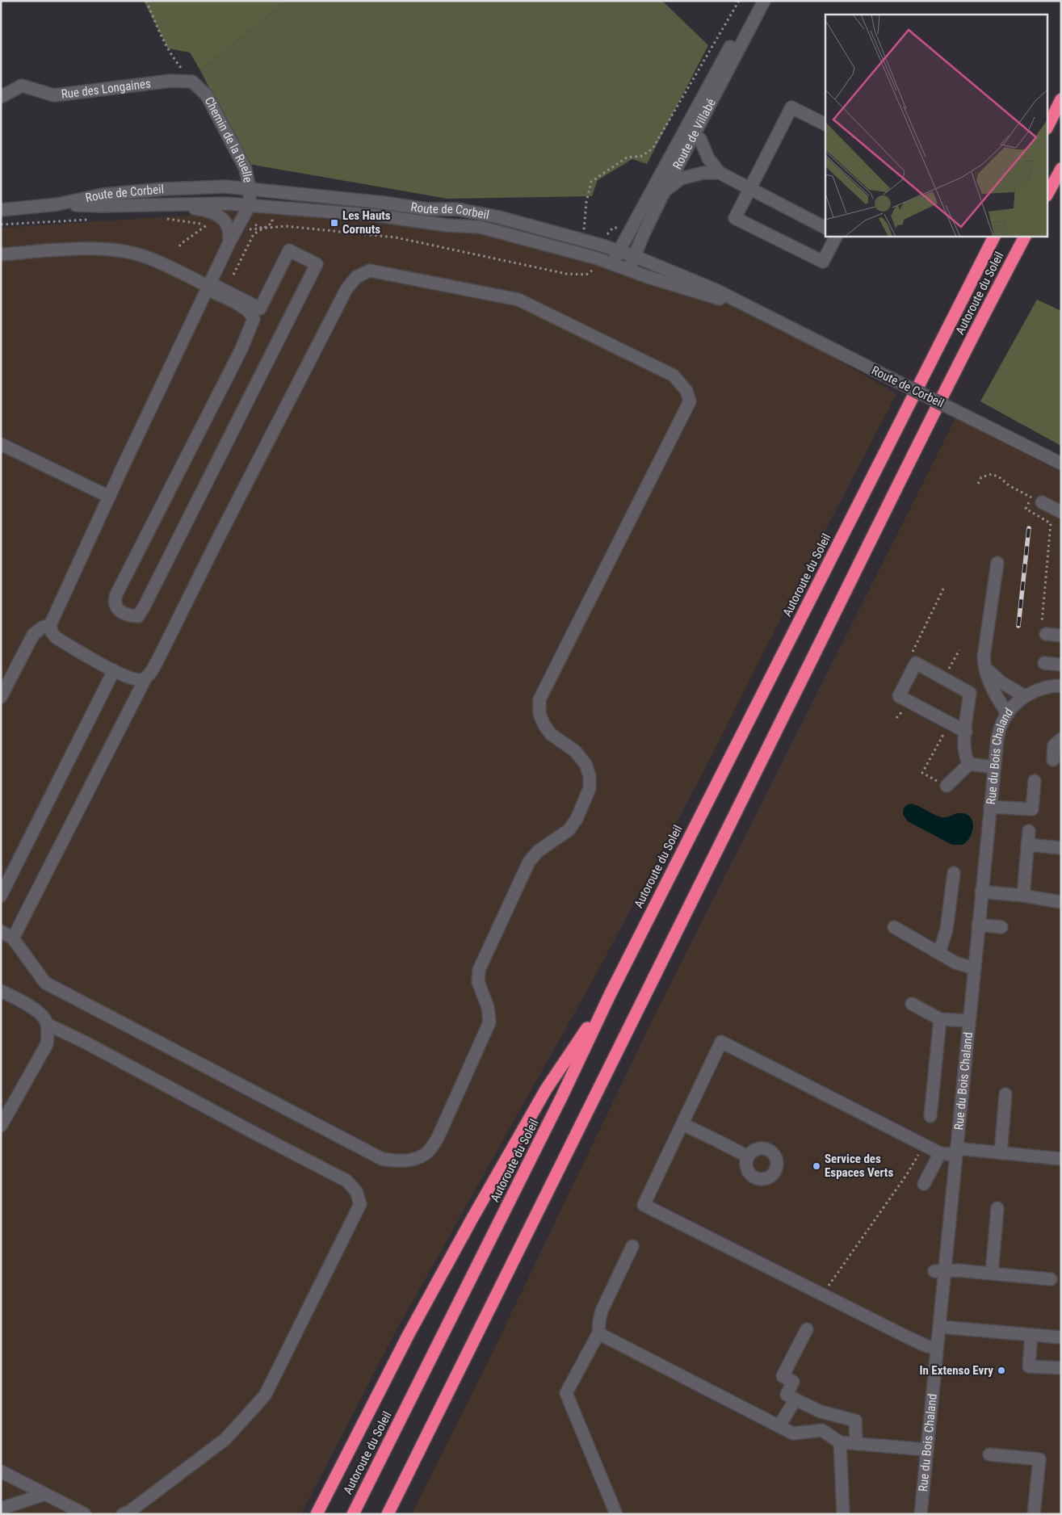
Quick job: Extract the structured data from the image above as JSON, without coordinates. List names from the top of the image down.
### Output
{
  "streets": {
    "highway": ["Autoroute du Soleil"],
    "street": [
      "Rue des Longaines",
      "Route de Villabé",
      "Chemin de la Ruelle",
      "Route de Corbeil",
      "Rue du Bois Chaland"
    ]
  },
  "crossings": [
    ["Rue des Longaines", "Chemin de la Ruelle"],
    ["Route de Villabé", "Route de Corbeil"],
    ["Chemin de la Ruelle", "Route de Corbeil"]
  ],
  "places": {
    "transit": ["Les Hauts Cornuts"],
    "other": ["Service des Espaces Verts", "In Extenso Evry"]
  }
}
